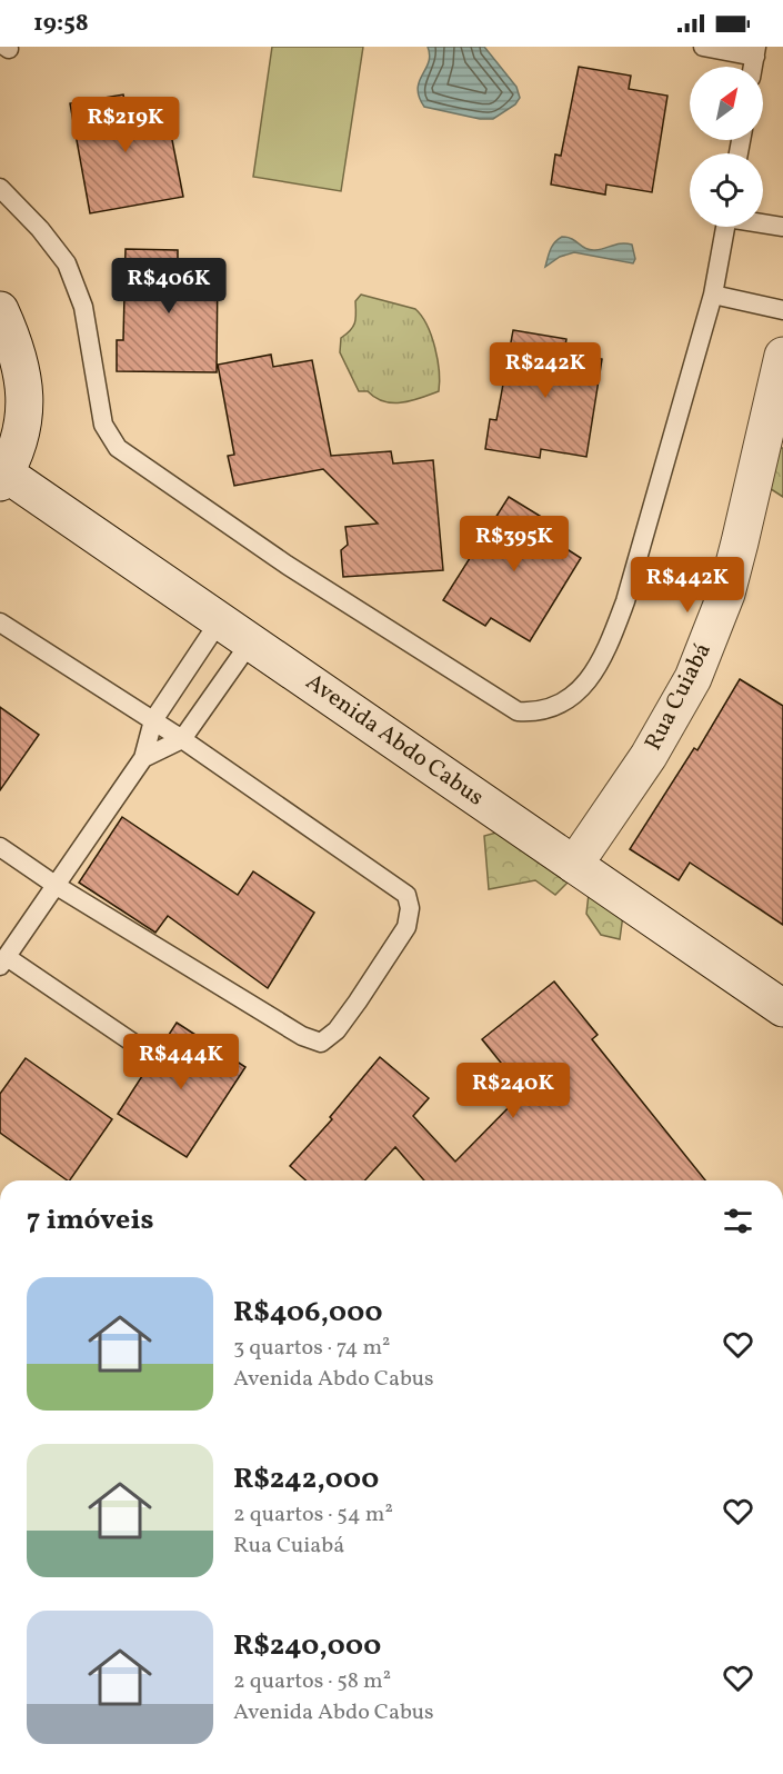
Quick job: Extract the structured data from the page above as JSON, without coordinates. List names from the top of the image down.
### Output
{
  "streets": {
    "main road": ["Rua Cuiabá", "Avenida Abdo Cabus"]
  },
  "crossings": [
    ["Rua Cuiabá", "Avenida Abdo Cabus"]
  ],
  "north": "top right",
  "page": {
    "status": "19:58",
    "price": [
      "R$219K",
      "R$406K",
      "R$242K",
      "R$395K",
      "R$442K",
      "R$444K",
      "R$240K"
    ],
    "heading": "7 imóveis",
    "list": [
      {
        "name": "R$406,000",
        "note": "3 quartos · 74 m² · Avenida Abdo Cabus"
      },
      {
        "name": "R$242,000",
        "note": "2 quartos · 54 m² · Rua Cuiabá"
      },
      {
        "name": "R$240,000",
        "note": "2 quartos · 58 m² · Avenida Abdo Cabus"
      }
    ]
  }
}
